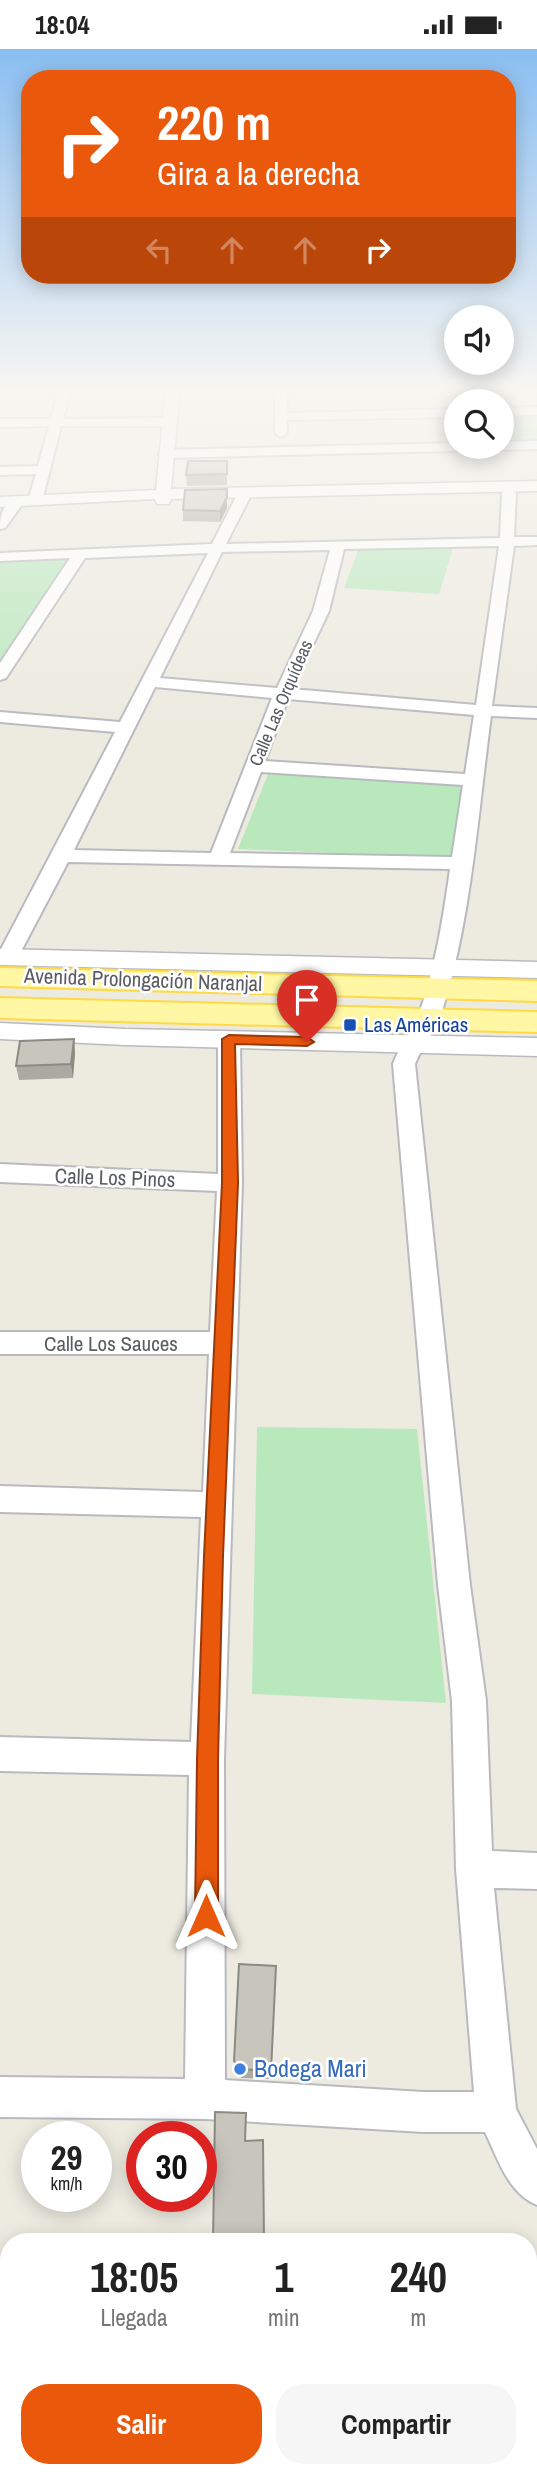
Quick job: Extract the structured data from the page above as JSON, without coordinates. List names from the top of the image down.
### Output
{
  "streets": {
    "main road": ["Avenida Prolongación Naranjal"],
    "street": ["Calle Las Orquídeas", "Calle Los Pinos", "Calle Los Sauces"]
  },
  "places": {
    "transit": ["Las Américas"],
    "other": ["Bodega Mari"]
  },
  "page": {
    "status": "18:04",
    "turn": ["220 m", "Gira a la derecha"],
    "speed": "29 km/h",
    "limit": "30",
    "eta": [
      "18:05",
      "Llegada",
      "1",
      "min",
      "240",
      "m"
    ],
    "buttons": ["Salir", "Compartir"]
  }
}
